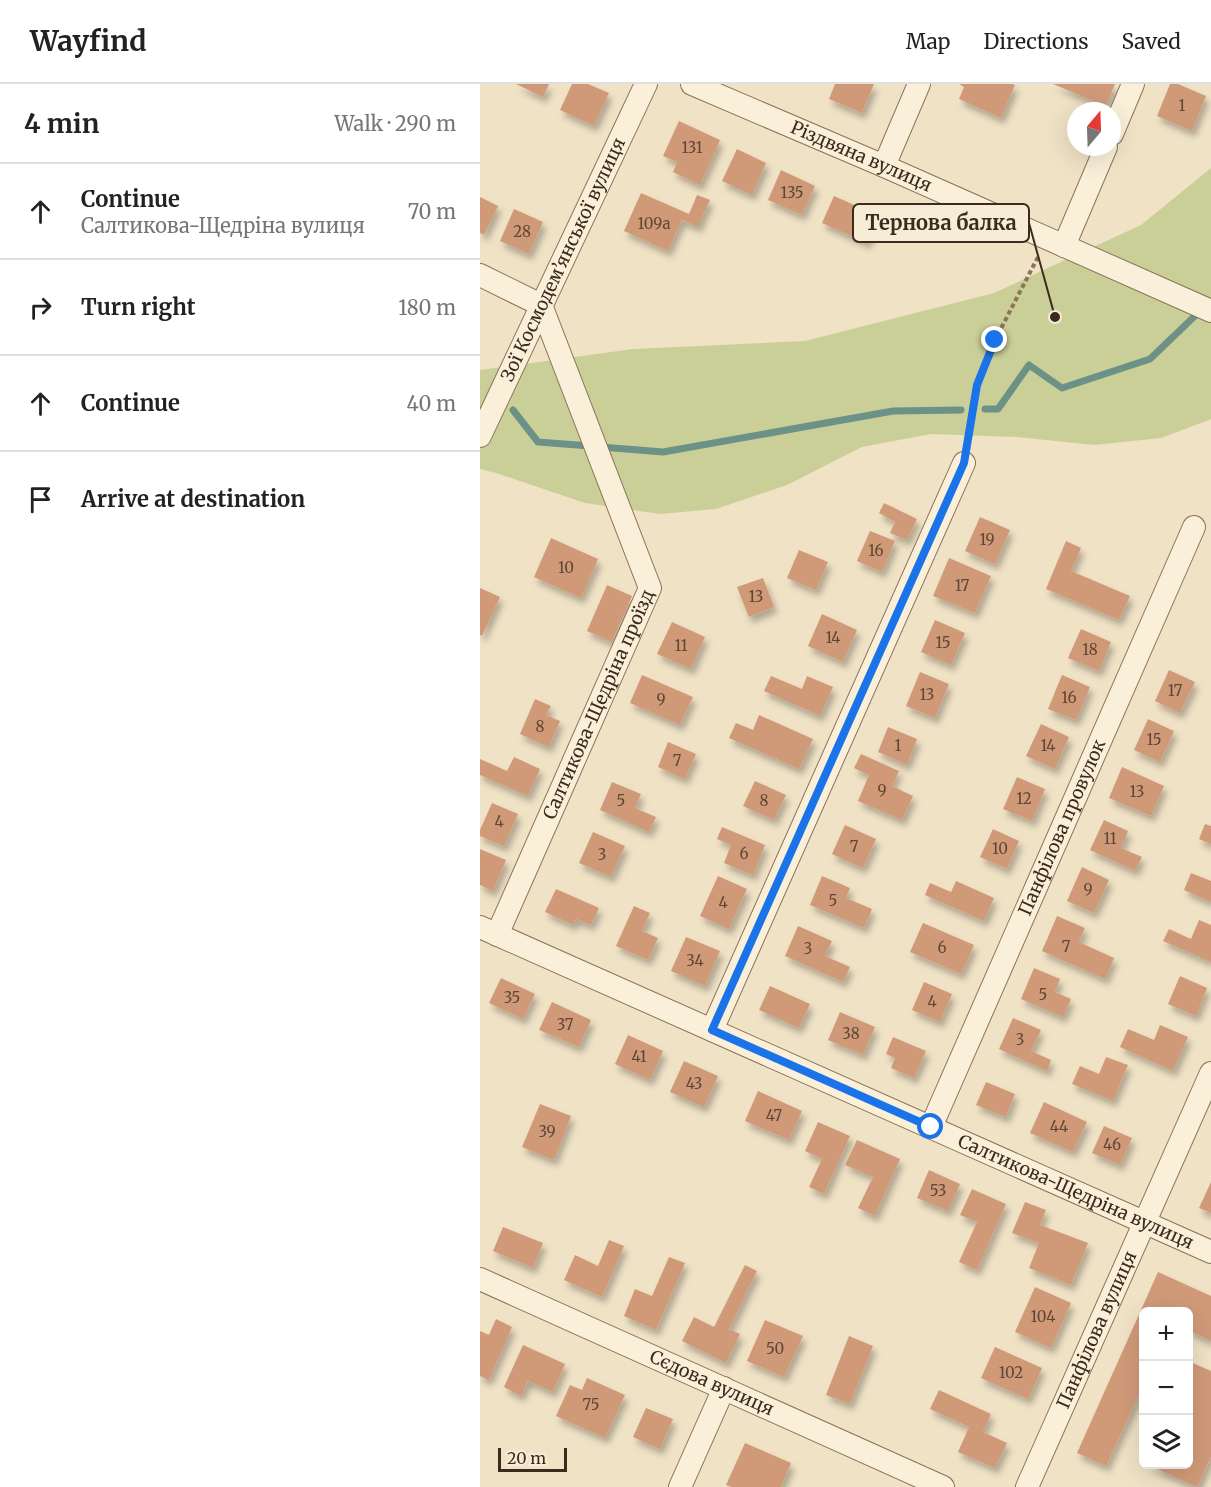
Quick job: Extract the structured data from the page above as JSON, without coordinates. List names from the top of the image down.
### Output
{
  "streets": {
    "street": [
      "Різдвяна вулиця",
      "Зої Космодем’янської вулиця",
      "Салтикова-Щедріна проїзд",
      "Панфілова провулок",
      "Салтикова-Щедріна вулиця",
      "Панфілова вулиця",
      "Сєдова вулиця"
    ]
  },
  "crossings": [
    ["Зої Космодем’янської вулиця", "Салтикова-Щедріна проїзд"],
    ["Салтикова-Щедріна проїзд", "Салтикова-Щедріна вулиця"],
    ["Панфілова провулок", "Салтикова-Щедріна вулиця"],
    ["Салтикова-Щедріна вулиця", "Панфілова вулиця"]
  ],
  "places": ["Тернова балка"],
  "house_numbers": [
    "1",
    "131",
    "135",
    "109а",
    "28",
    "19",
    "16",
    "10",
    "17",
    "13",
    "14",
    "15",
    "11",
    "18",
    "17",
    "13",
    "16",
    "9",
    "8",
    "15",
    "1",
    "14",
    "7",
    "9",
    "13",
    "12",
    "5",
    "8",
    "4",
    "11",
    "7",
    "10",
    "6",
    "3",
    "9",
    "5",
    "4",
    "7",
    "6",
    "3",
    "34",
    "5",
    "35",
    "4",
    "37",
    "38",
    "3",
    "41",
    "43",
    "47",
    "44",
    "39",
    "46",
    "53",
    "104",
    "50",
    "102",
    "75"
  ],
  "scale_bar": "20 m",
  "north": "top",
  "page": {
    "header": "Wayfind",
    "nav": ["Map", "Directions", "Saved"],
    "heading": ["4 min", "Walk · 290 m"],
    "list": [
      ["Continue", "Салтикова-Щедріна вулиця", "70 m"],
      ["Turn right", "180 m"],
      ["Continue", "40 m"],
      "Arrive at destination"
    ],
    "map_buttons": ["+", "−"],
    "scale": "20 m"
  }
}
